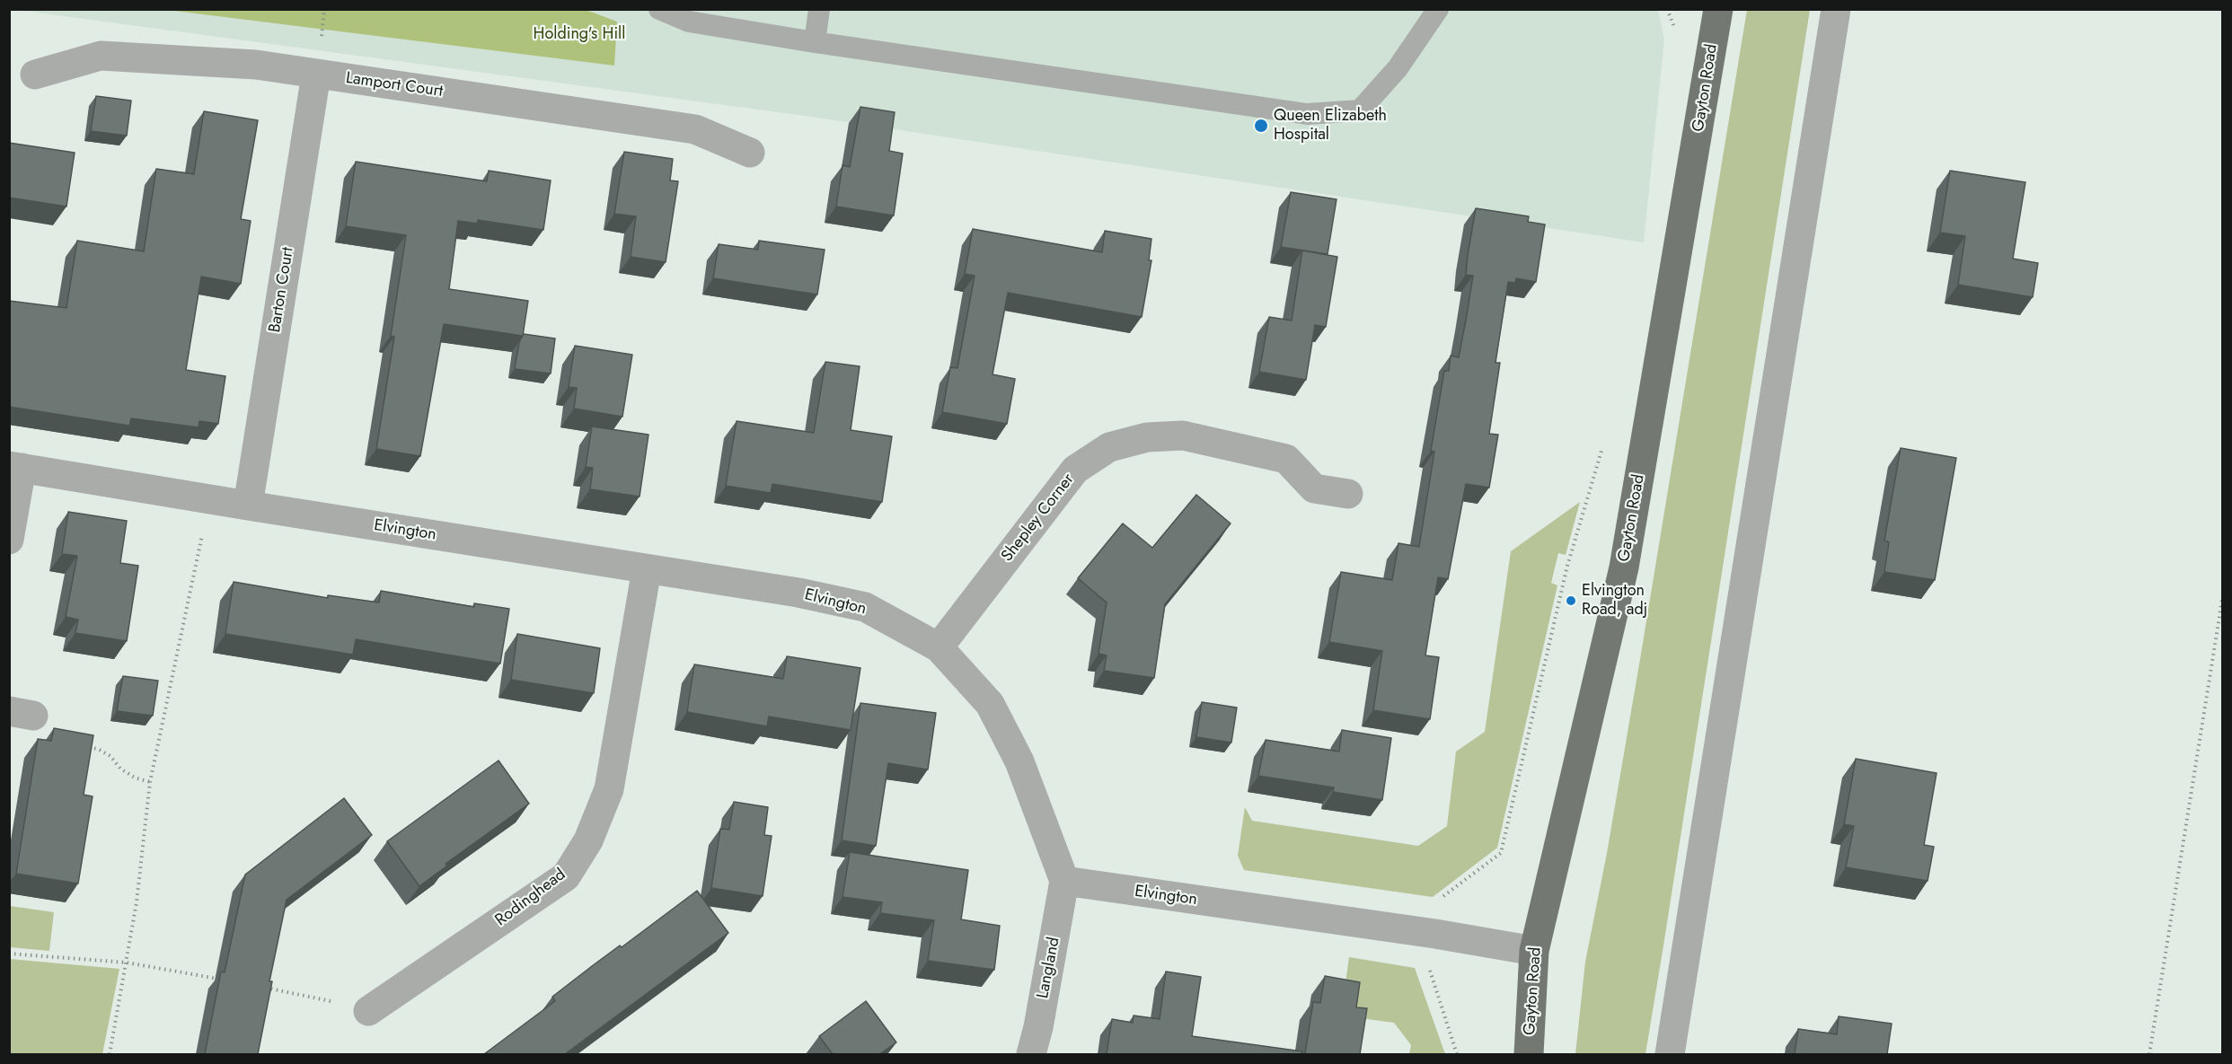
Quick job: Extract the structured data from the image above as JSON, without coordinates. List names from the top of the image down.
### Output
{
  "streets": {
    "main road": ["Gayton Road"],
    "street": [
      "Lamport Court",
      "Barton Court",
      "Shepley Corner",
      "Elvington",
      "Rodinghead",
      "Langland"
    ]
  },
  "crossings": [
    ["Lamport Court", "Barton Court"],
    ["Gayton Road", "Elvington"],
    ["Barton Court", "Elvington"],
    ["Shepley Corner", "Elvington"],
    ["Elvington", "Rodinghead"],
    ["Elvington", "Langland"]
  ],
  "parks": ["Holding's Hill"],
  "places": ["Queen Elizabeth Hospital", "Elvington Road, adj"]
}
